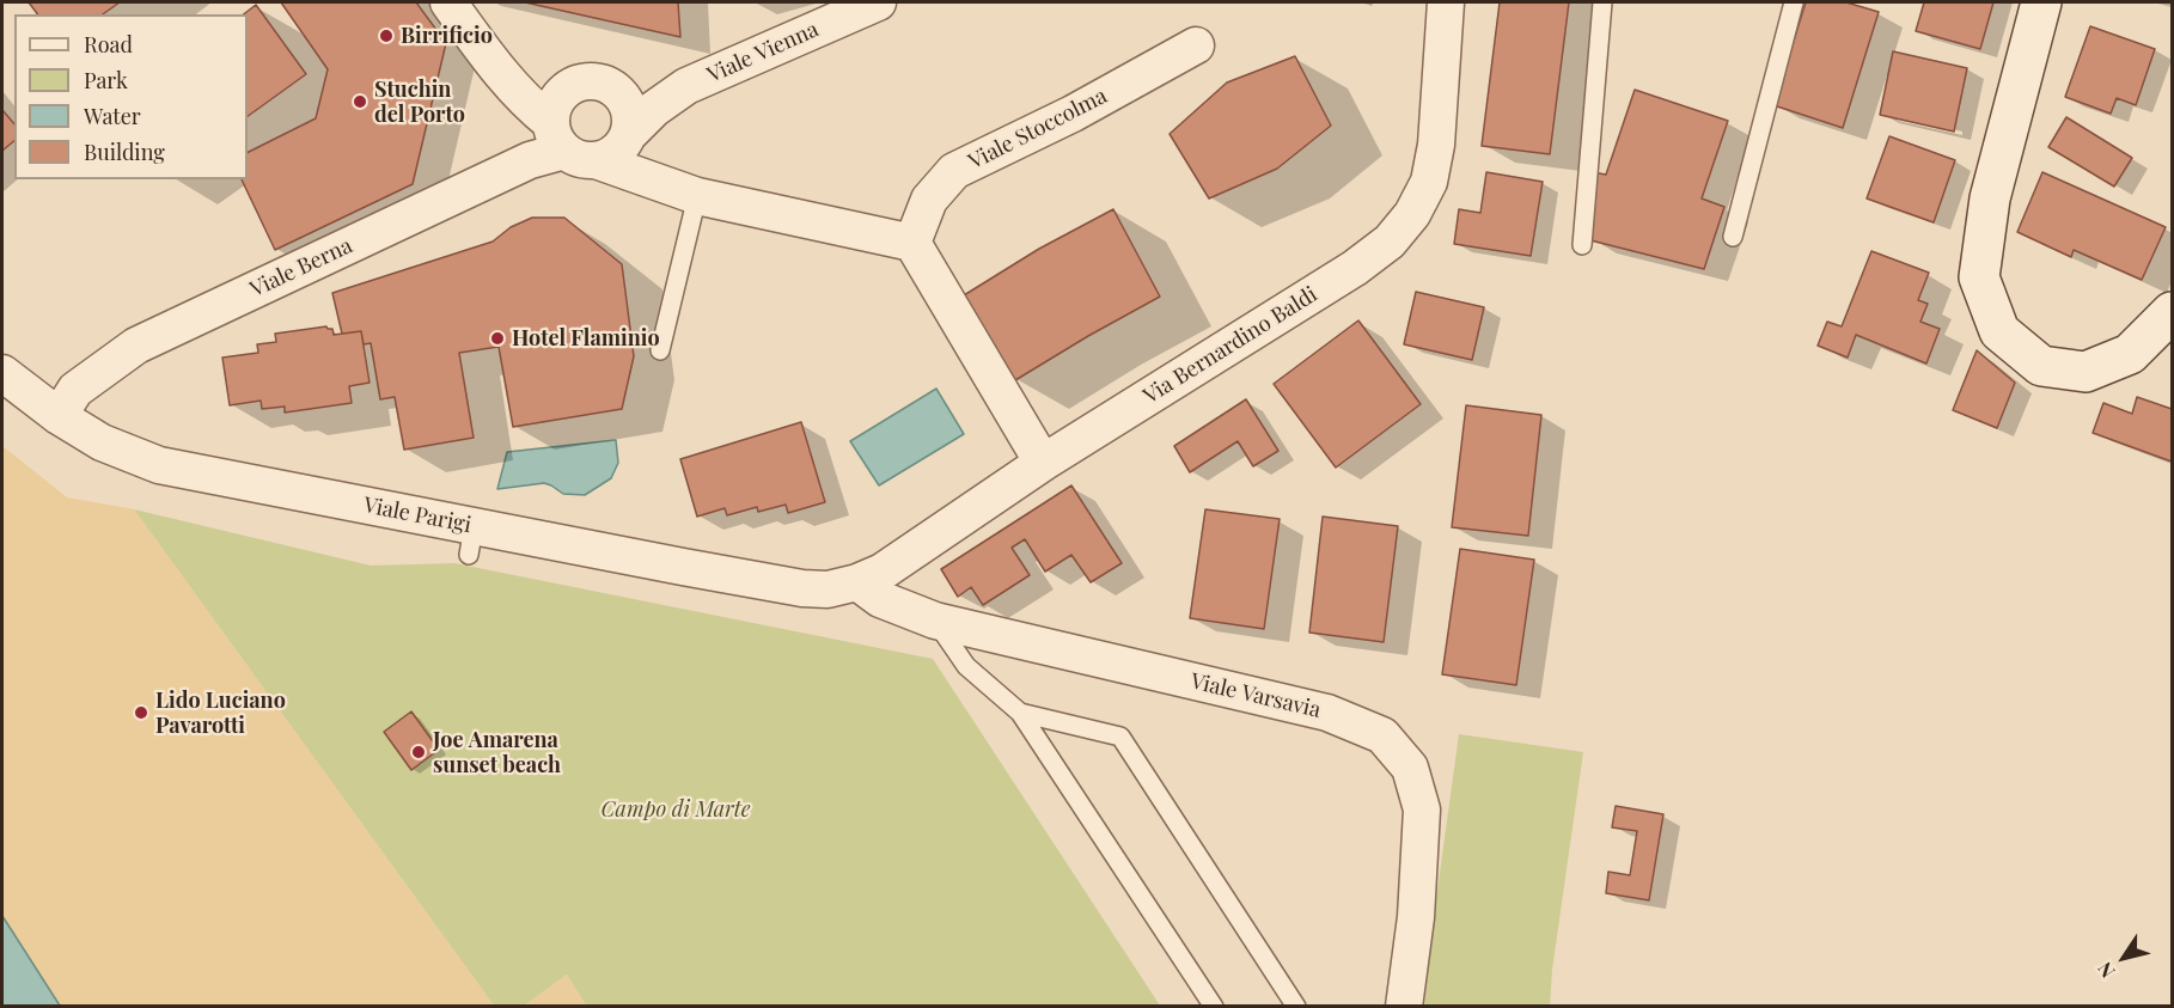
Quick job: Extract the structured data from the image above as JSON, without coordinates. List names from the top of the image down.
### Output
{
  "streets": {
    "street": [
      "Viale Vienna",
      "Viale Stoccolma",
      "Viale Berna",
      "Via Bernardino Baldi",
      "Viale Parigi",
      "Viale Varsavia"
    ]
  },
  "crossings": [
    ["Viale Berna", "Viale Parigi"],
    ["Via Bernardino Baldi", "Viale Parigi"],
    ["Via Bernardino Baldi", "Viale Varsavia"],
    ["Viale Parigi", "Viale Varsavia"]
  ],
  "parks": ["Campo di Marte"],
  "places": [
    "Birrificio",
    "Stuchin del Porto",
    "Hotel Flaminio",
    "Lido Luciano Pavarotti",
    "Joe Amarena sunset beach"
  ],
  "legend": [
    "Road",
    "Park",
    "Water",
    "Building"
  ],
  "north": "bottom left"
}
